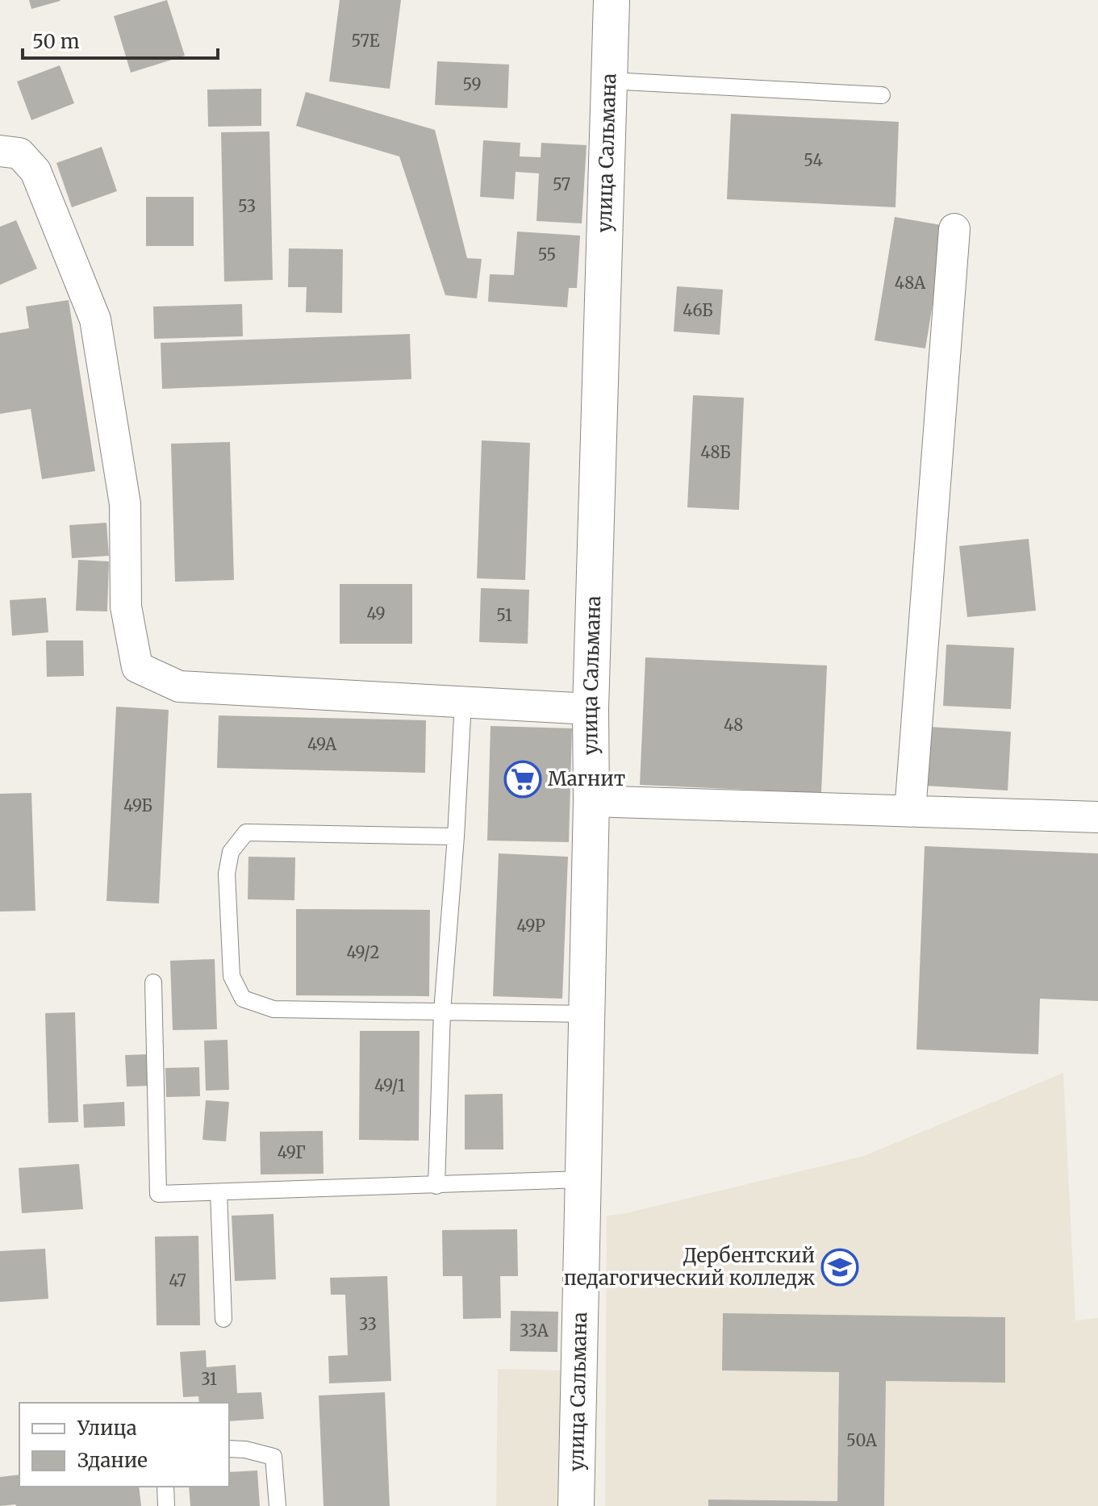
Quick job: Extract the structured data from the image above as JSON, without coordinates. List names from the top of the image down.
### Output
{
  "streets": {
    "main road": ["улица Сальмана"]
  },
  "places": {
    "supermarket": ["Магнит"],
    "school or university": ["Дербентский педагогический колледж"]
  },
  "house_numbers": [
    "57Е",
    "59",
    "54",
    "57",
    "53",
    "55",
    "48А",
    "46Б",
    "48Б",
    "49",
    "51",
    "48",
    "49А",
    "49Б",
    "49Р",
    "49/2",
    "49/1",
    "49Г",
    "47",
    "33",
    "33А",
    "31",
    "50А"
  ],
  "legend": ["Улица", "Здание"],
  "scale_bar": "50 m"
}
